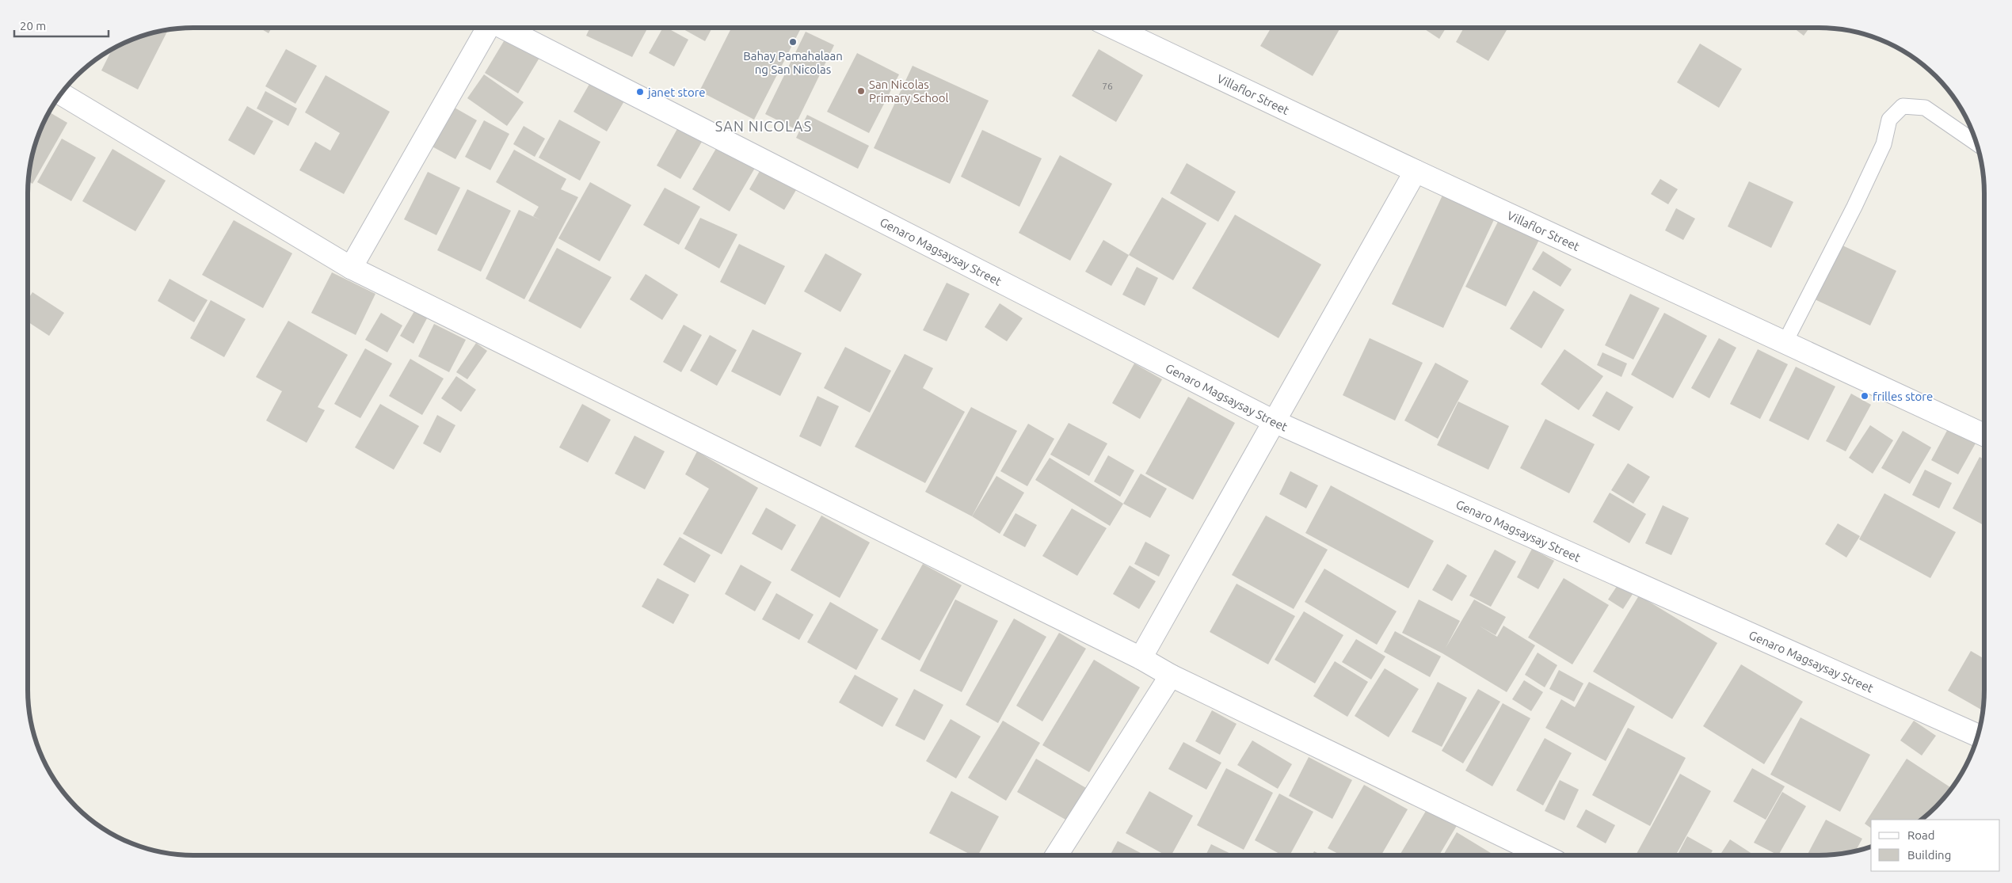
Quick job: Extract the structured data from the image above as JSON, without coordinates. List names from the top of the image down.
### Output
{
  "streets": {
    "street": ["Villaflor Street", "Genaro Magsaysay Street"]
  },
  "districts": ["SAN NICOLAS"],
  "places": [
    "Bahay Pamahalaan ng San Nicolas",
    "San Nicolas Primary School",
    "janet store",
    "frilles store"
  ],
  "house_numbers": ["76"],
  "legend": ["Road", "Building"],
  "scale_bar": "20 m"
}
